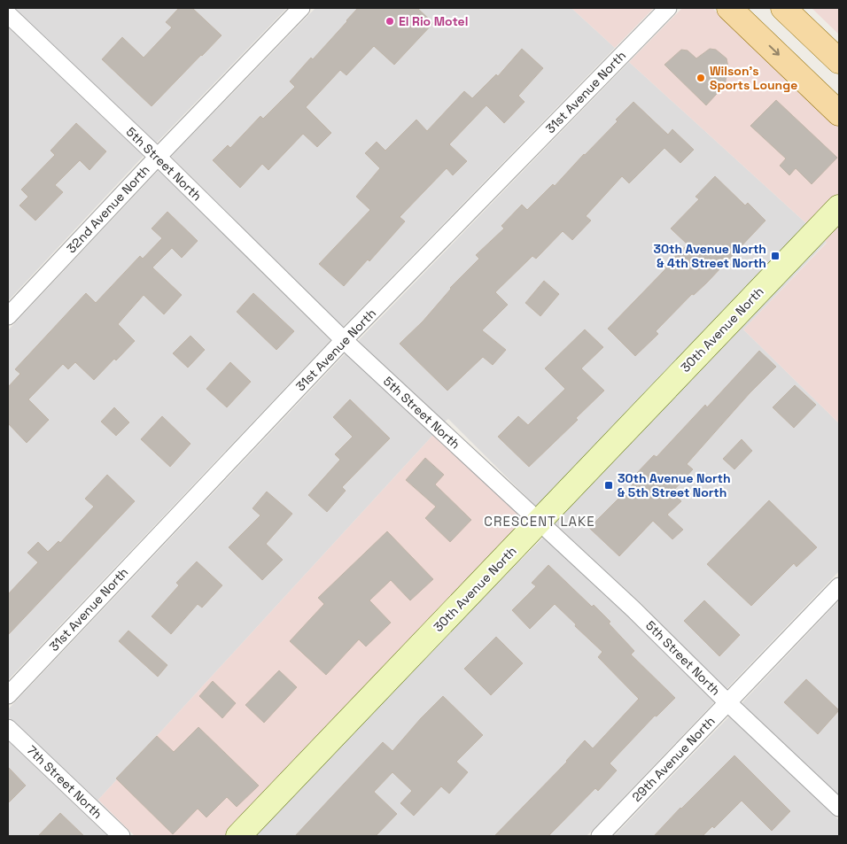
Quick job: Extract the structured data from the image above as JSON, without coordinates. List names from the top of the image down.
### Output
{
  "streets": {
    "street": [
      "31st Avenue North",
      "5th Street North",
      "32nd Avenue North",
      "30th Avenue North",
      "29th Avenue North",
      "7th Street North"
    ]
  },
  "crossings": [
    ["31st Avenue North", "5th Street North"],
    ["5th Street North", "32nd Avenue North"],
    ["5th Street North", "30th Avenue North"],
    ["5th Street North", "29th Avenue North"]
  ],
  "districts": ["CRESCENT LAKE"],
  "places": {
    "other": ["El Rio Motel", "Wilson's Sports Lounge"],
    "transit": ["30th Avenue North & 4th Street North", "30th Avenue North & 5th Street North"]
  }
}
